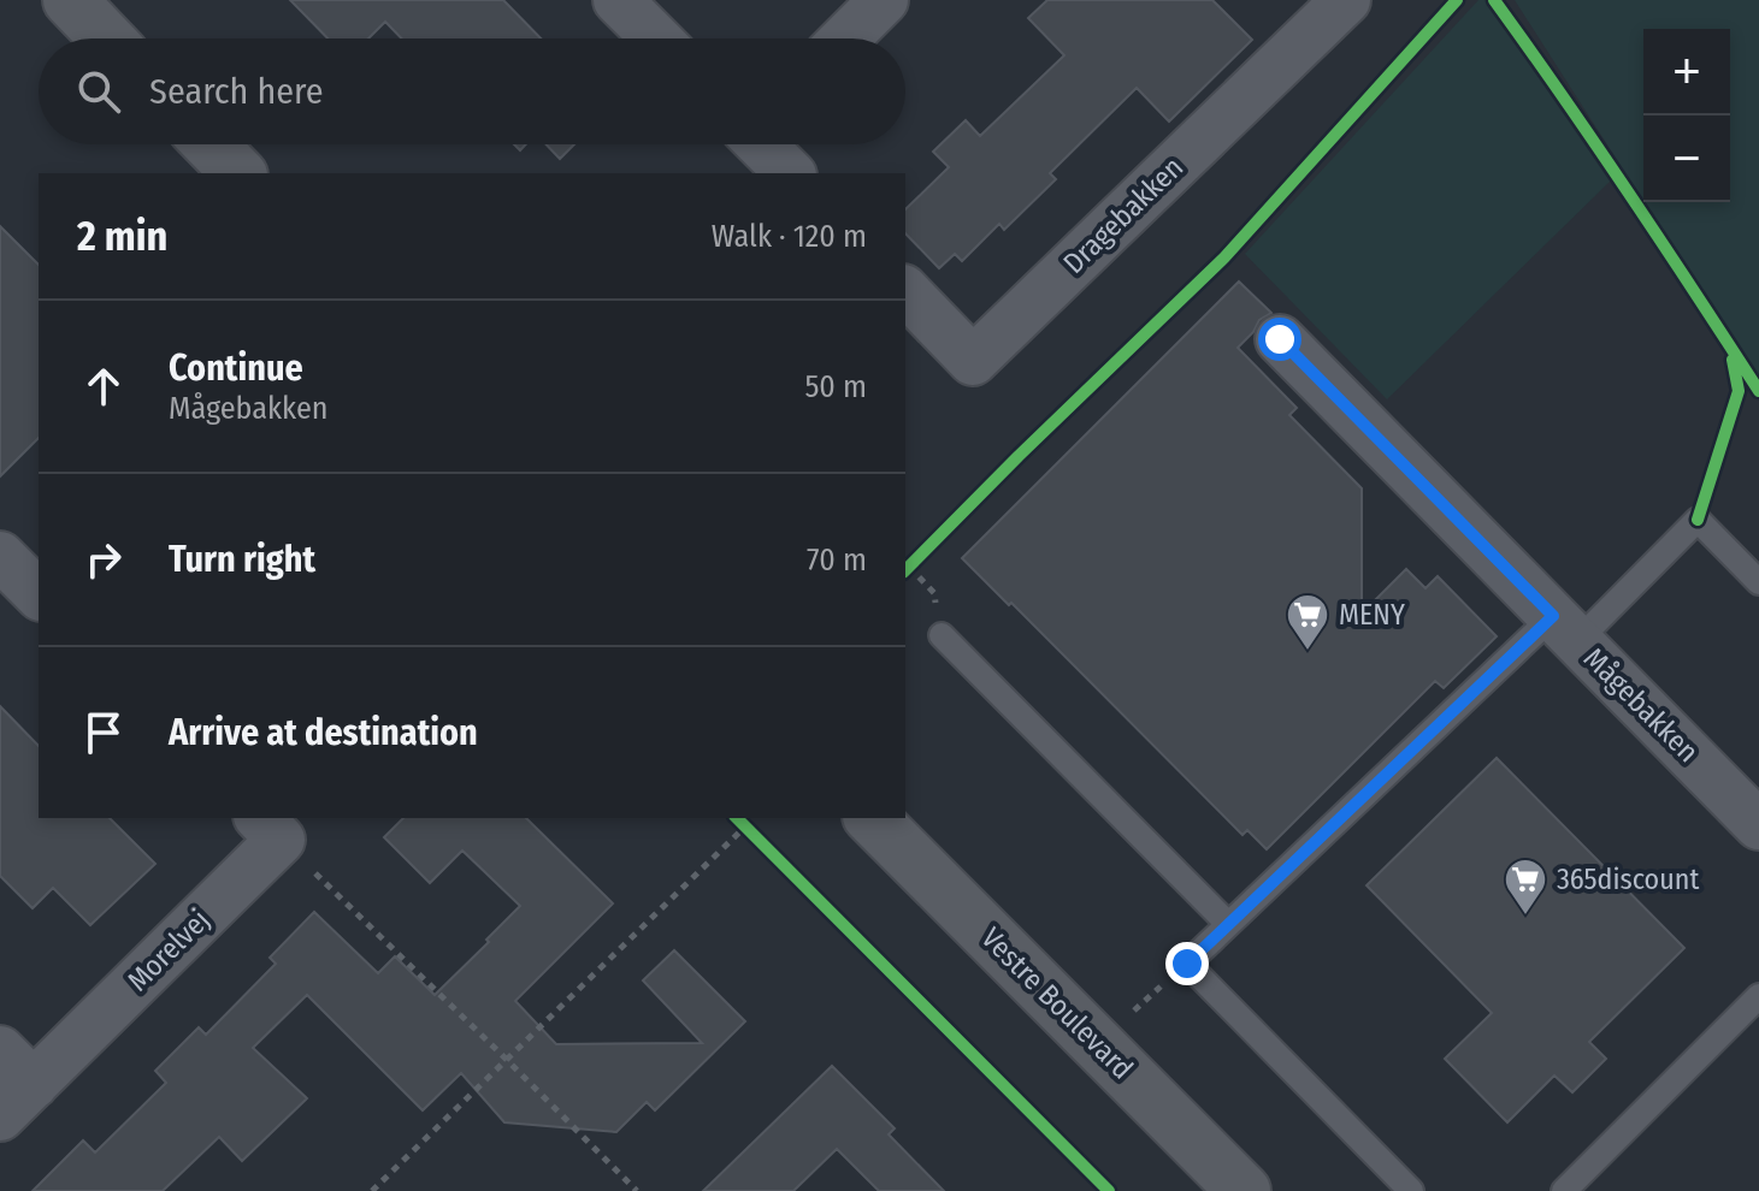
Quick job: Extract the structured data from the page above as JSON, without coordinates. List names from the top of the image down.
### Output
{
  "streets": {
    "street": [
      "Dragebakken",
      "Mågebakken",
      "Morelvej",
      "Vestre Boulevard"
    ]
  },
  "places": {
    "supermarket": ["MENY", "365discount"]
  },
  "page": {
    "map_buttons": ["+", "−"],
    "search": "Search here",
    "heading": ["2 min", "Walk · 120 m"],
    "list": [
      ["Continue", "Mågebakken", "50 m"],
      ["Turn right", "70 m"],
      "Arrive at destination"
    ]
  }
}
